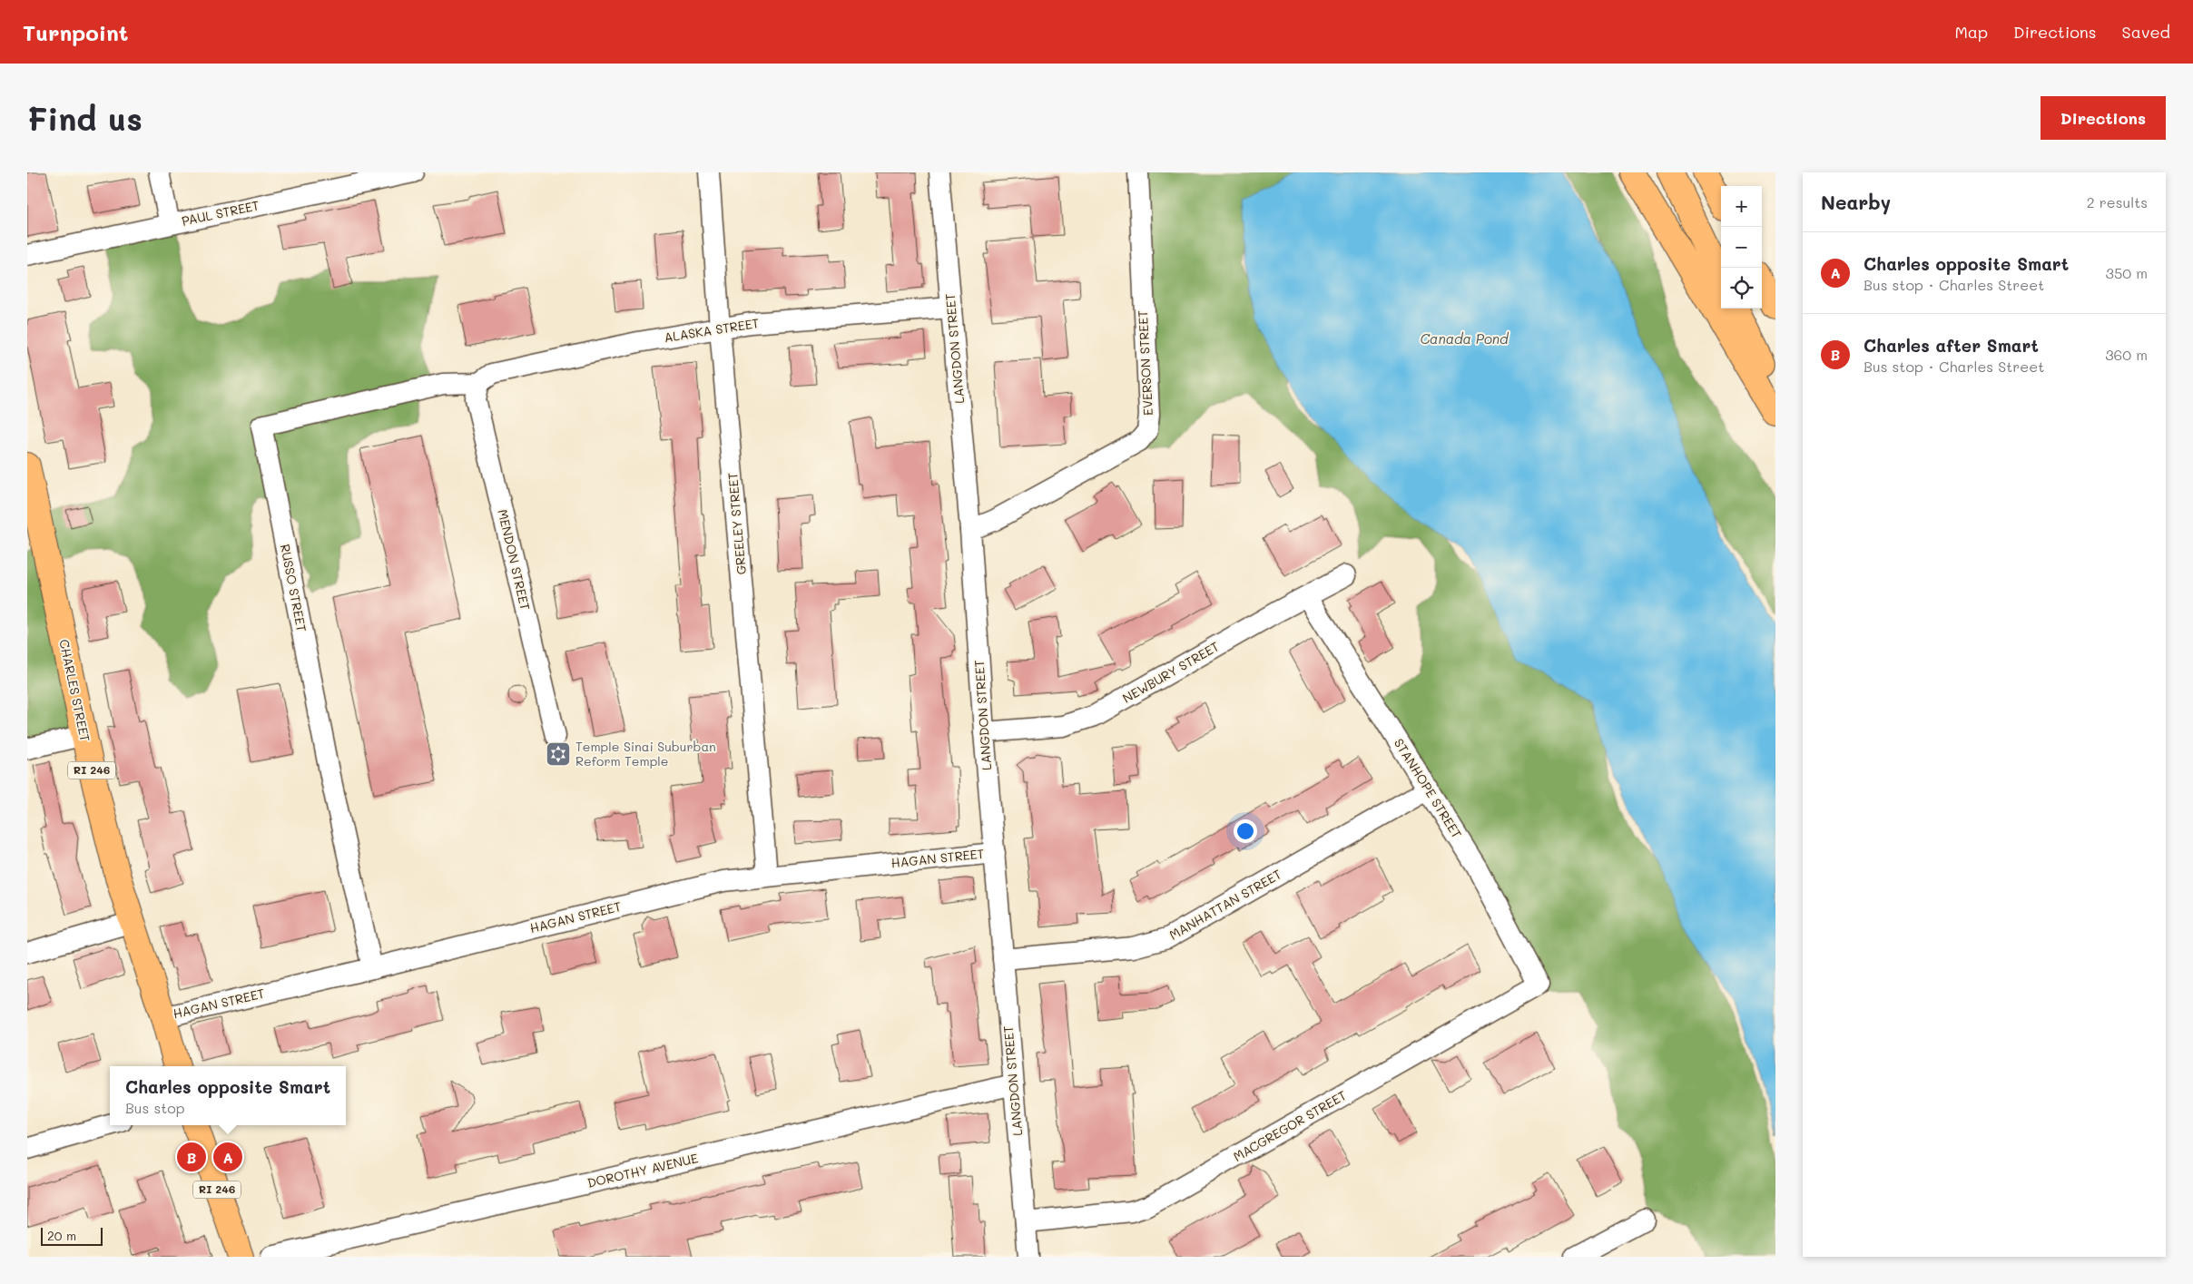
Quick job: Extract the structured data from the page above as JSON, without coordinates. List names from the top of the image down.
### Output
{
  "streets": {
    "main road": ["CHARLES STREET", "RI 246"],
    "street": [
      "PAUL STREET",
      "ALASKA STREET",
      "LANGDON STREET",
      "EVERSON STREET",
      "GREELEY STREET",
      "MENDON STREET",
      "RUSSO STREET",
      "NEWBURY STREET",
      "STANHOPE STREET",
      "HAGAN STREET",
      "MANHATTAN STREET",
      "MACGREGOR STREET",
      "DOROTHY AVENUE"
    ]
  },
  "crossings": [
    ["ALASKA STREET", "LANGDON STREET"],
    ["ALASKA STREET", "GREELEY STREET"],
    ["ALASKA STREET", "MENDON STREET"],
    ["ALASKA STREET", "RUSSO STREET"],
    ["LANGDON STREET", "EVERSON STREET"],
    ["LANGDON STREET", "NEWBURY STREET"],
    ["LANGDON STREET", "HAGAN STREET"],
    ["LANGDON STREET", "MANHATTAN STREET"],
    ["LANGDON STREET", "MACGREGOR STREET"],
    ["LANGDON STREET", "DOROTHY AVENUE"],
    ["GREELEY STREET", "HAGAN STREET"],
    ["MENDON STREET", "RUSSO STREET"],
    ["RUSSO STREET", "HAGAN STREET"],
    ["NEWBURY STREET", "STANHOPE STREET"],
    ["CHARLES STREET", "HAGAN STREET"],
    ["STANHOPE STREET", "MANHATTAN STREET"],
    ["STANHOPE STREET", "MACGREGOR STREET"]
  ],
  "water": ["Canada Pond"],
  "places": {
    "synagogue": ["Temple Sinai Suburban Reform Temple"]
  },
  "scale_bar": "20 m",
  "page": {
    "header": "Turnpoint",
    "nav": ["Map", "Directions", "Saved"],
    "buttons": "Directions",
    "title": "Find us",
    "heading": ["Nearby", "2 results"],
    "map_buttons": ["+", "−"],
    "list": [
      {
        "mark": "A",
        "name": "Charles opposite Smart",
        "note": "Bus stop · Charles Street",
        "value": "350 m"
      },
      {
        "mark": "B",
        "name": "Charles after Smart",
        "note": "Bus stop · Charles Street",
        "value": "360 m"
      }
    ],
    "popup": ["Charles opposite Smart", "Bus stop"],
    "pins": ["A", "B"],
    "scale": "20 m"
  }
}
